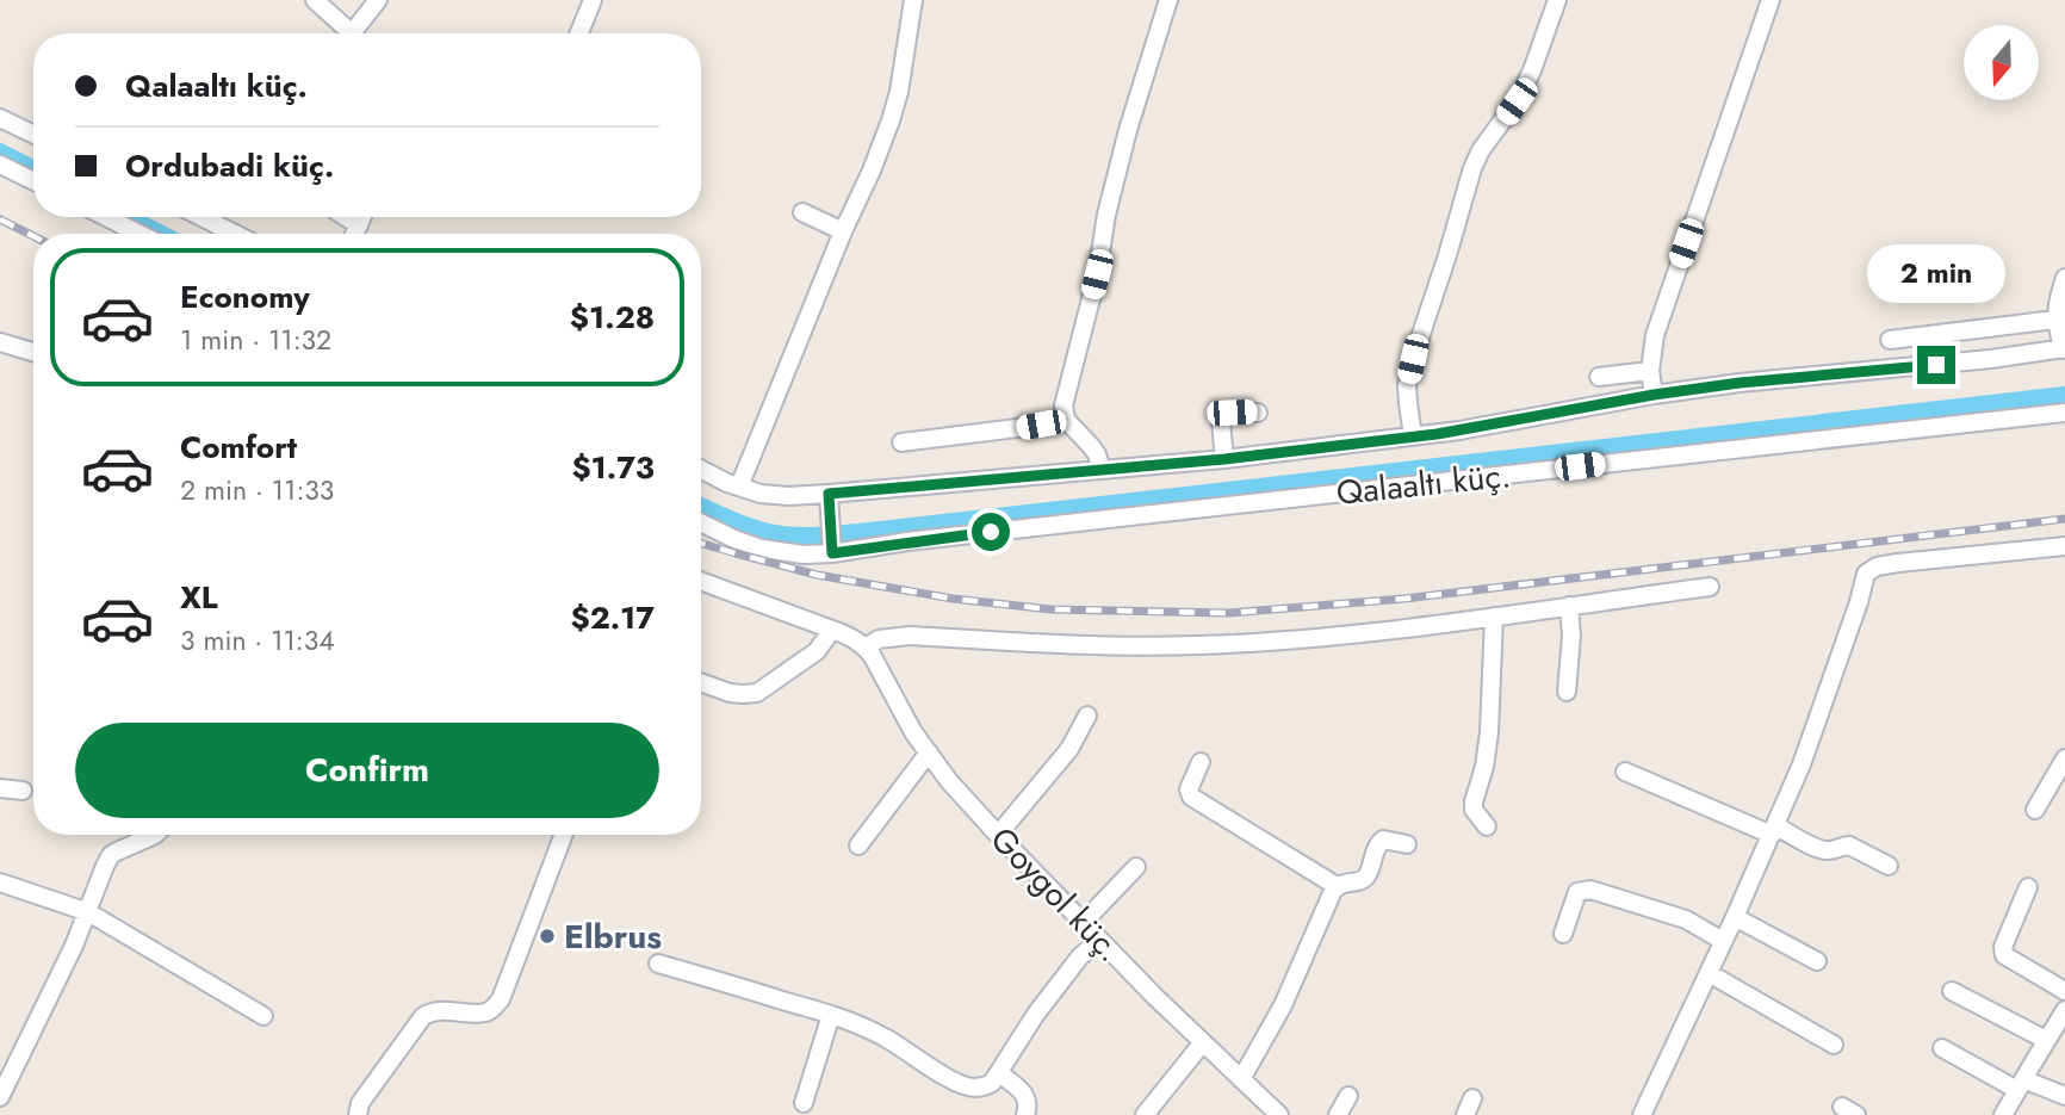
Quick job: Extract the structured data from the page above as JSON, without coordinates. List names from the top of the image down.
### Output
{
  "streets": {
    "street": ["Qalaaltı küç.", "Goygol küç."]
  },
  "places": ["Elbrus"],
  "north": "bottom",
  "page": {
    "banner": ["Qalaaltı küç.", "Ordubadi küç."],
    "bubble": "2 min",
    "list": [
      {
        "name": "Economy",
        "note": "1 min · 11:32",
        "value": "$1.28"
      },
      {
        "name": "Comfort",
        "note": "2 min · 11:33",
        "value": "$1.73"
      },
      {
        "name": "XL",
        "note": "3 min · 11:34",
        "value": "$2.17"
      }
    ],
    "buttons": "Confirm"
  }
}
